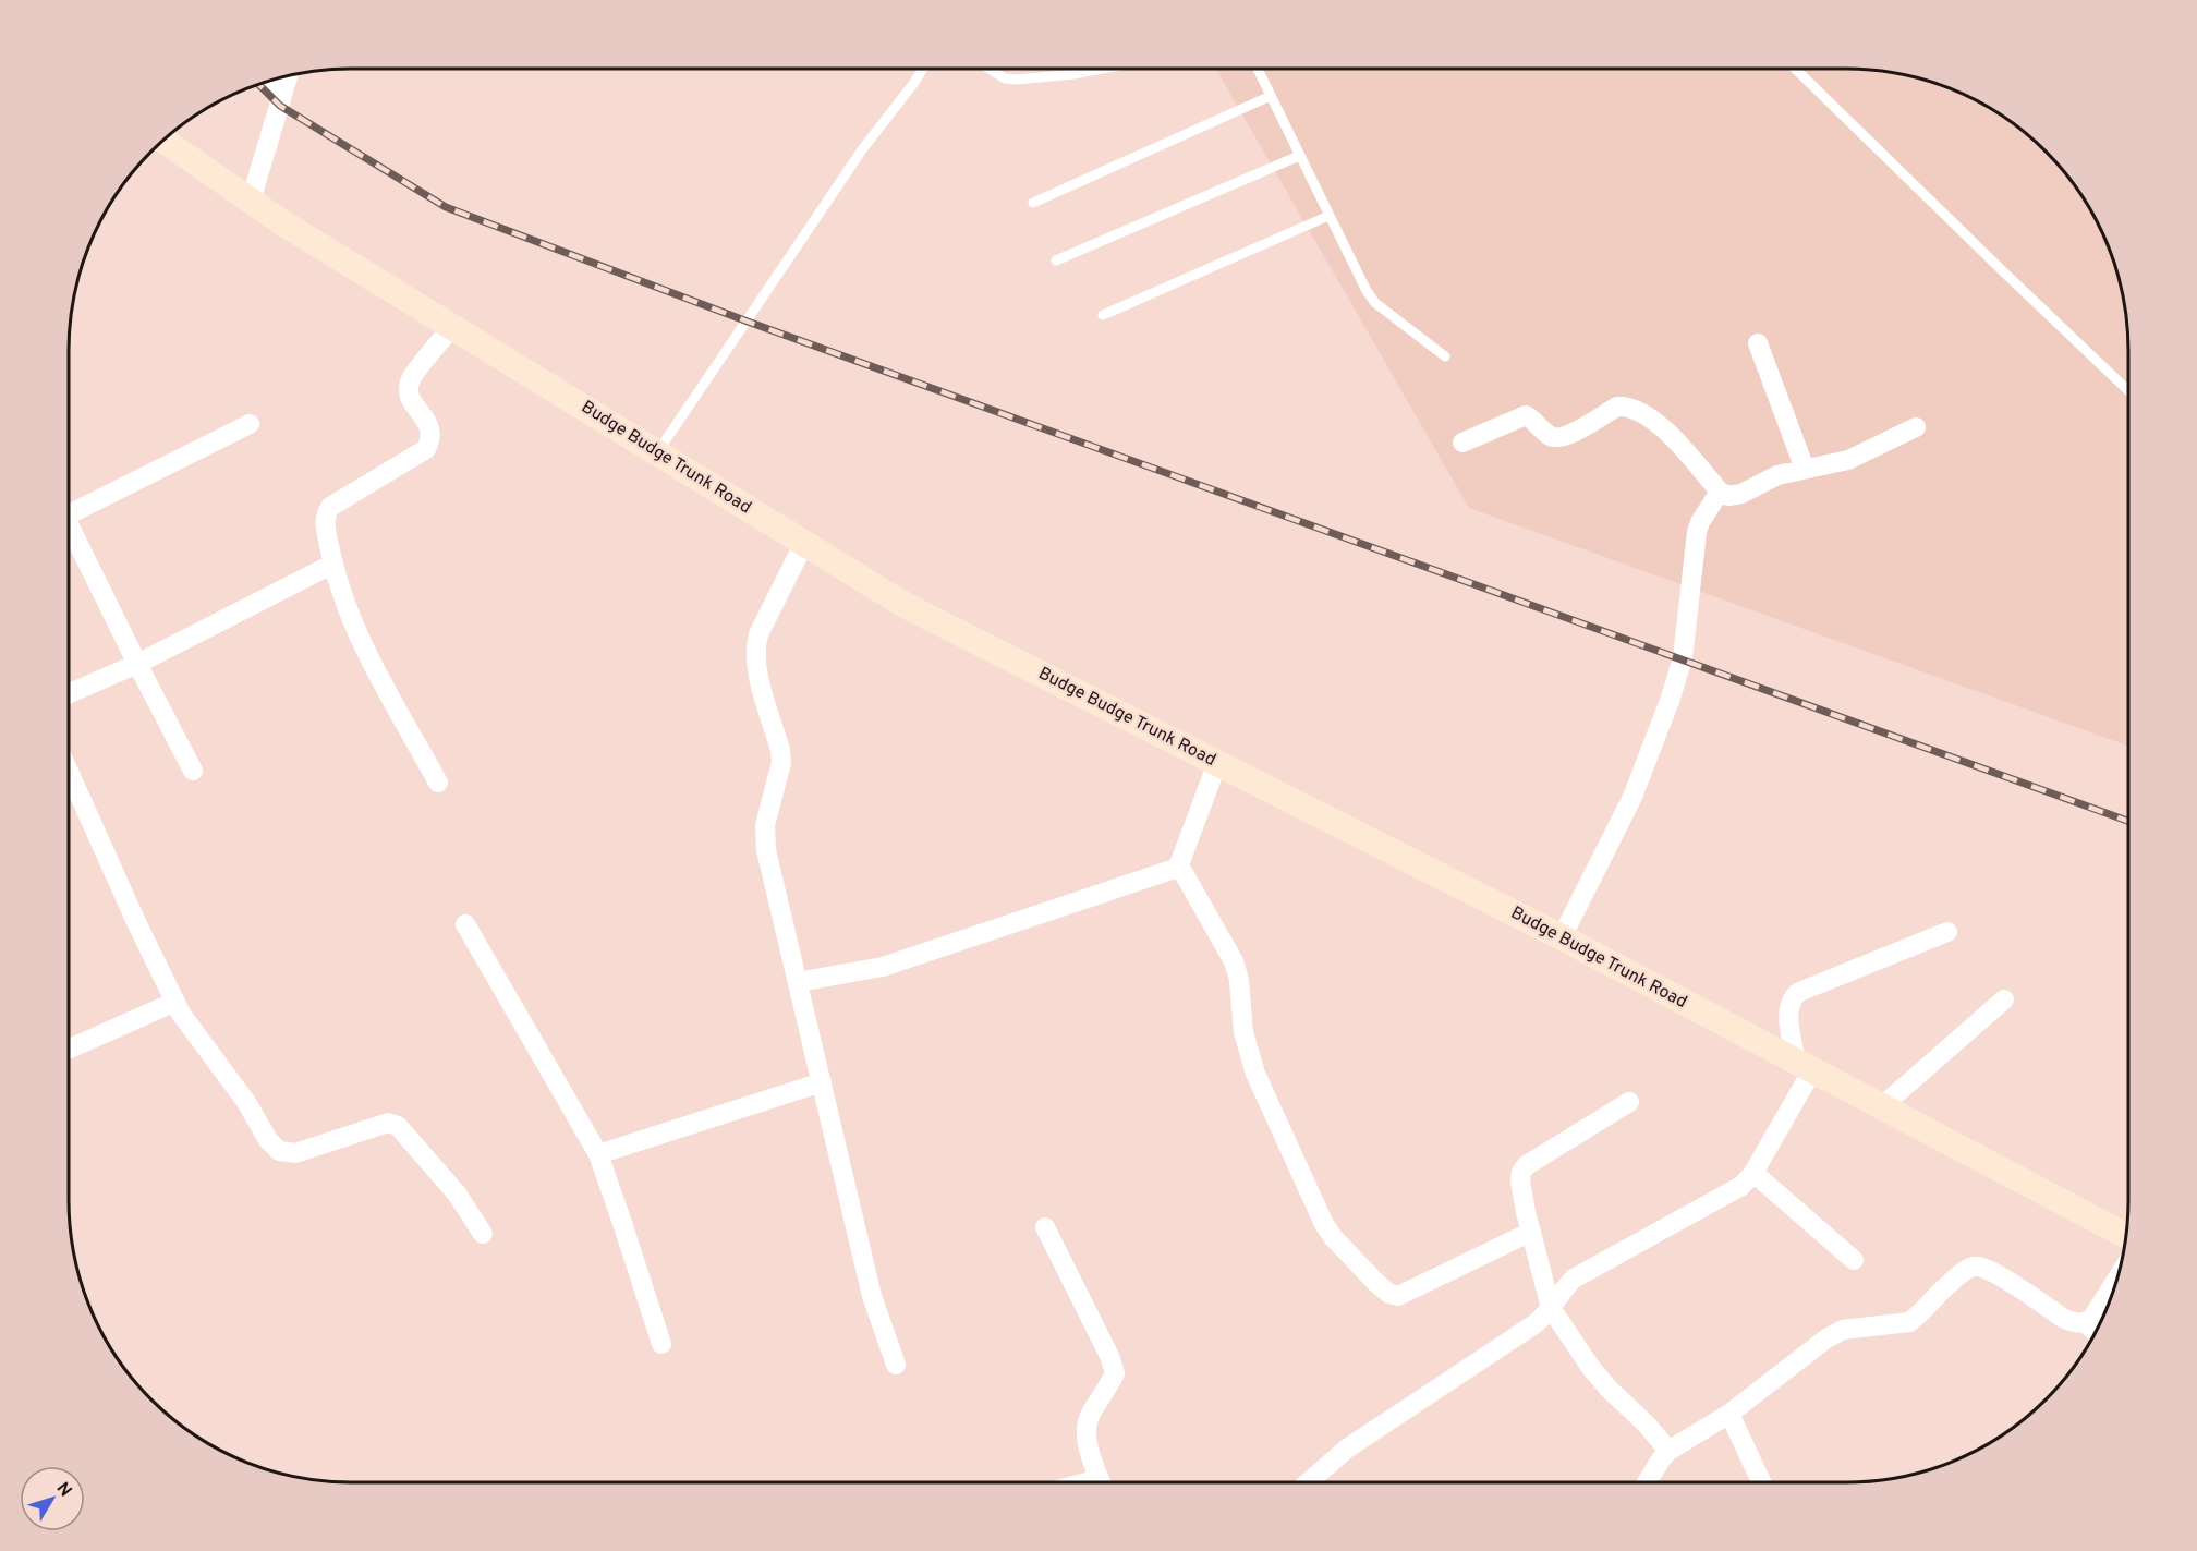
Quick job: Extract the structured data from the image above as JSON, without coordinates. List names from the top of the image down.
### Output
{
  "streets": {
    "main road": ["Budge Budge Trunk Road"]
  },
  "north": "top right"
}
